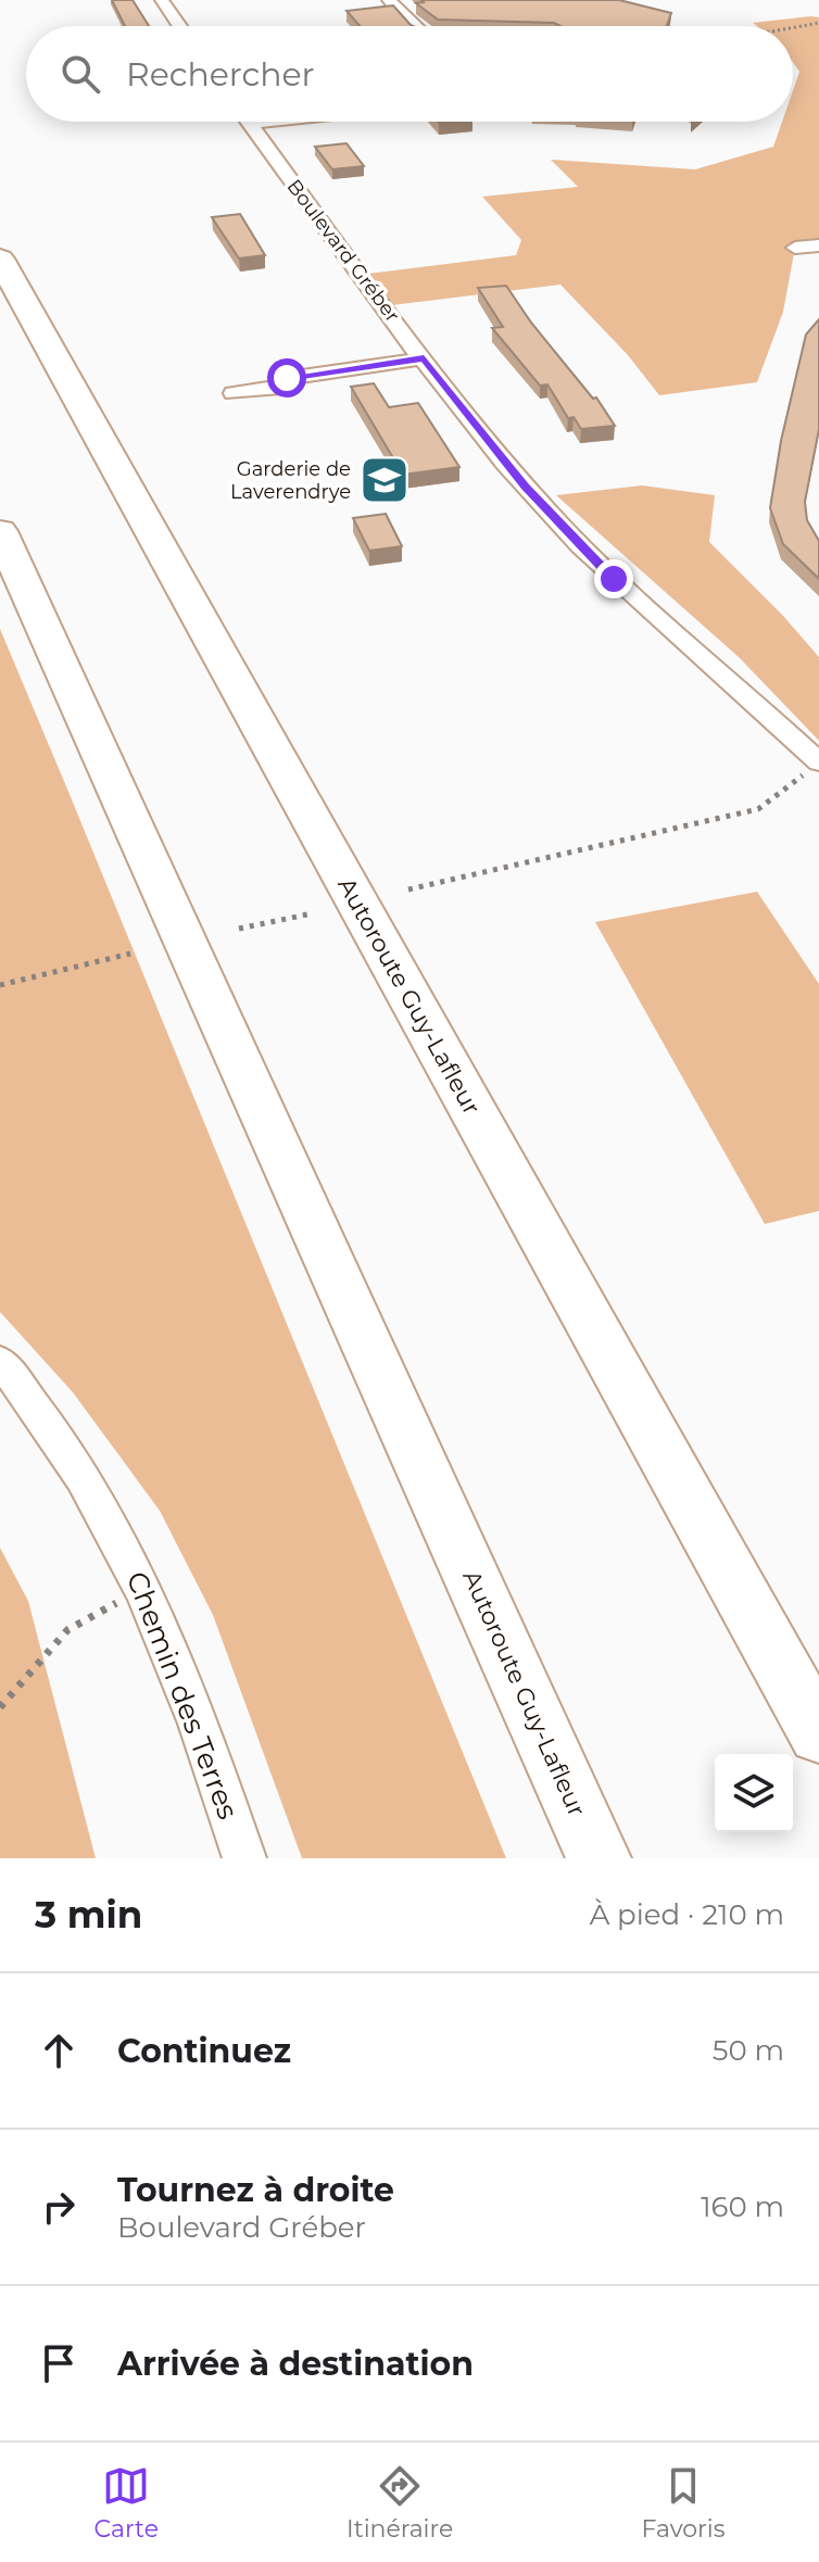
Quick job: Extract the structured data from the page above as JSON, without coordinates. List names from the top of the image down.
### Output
{
  "streets": {
    "highway": ["Autoroute Guy-Lafleur"],
    "street": ["Boulevard Gréber", "Chemin des Terres"]
  },
  "places": {
    "school or university": ["Garderie de Laverendrye"]
  },
  "page": {
    "search": "Rechercher",
    "heading": ["3 min", "À pied · 210 m"],
    "list": [
      ["Continuez", "50 m"],
      ["Tournez à droite", "Boulevard Gréber", "160 m"],
      "Arrivée à destination"
    ],
    "nav": ["Carte", "Itinéraire", "Favoris"]
  }
}
